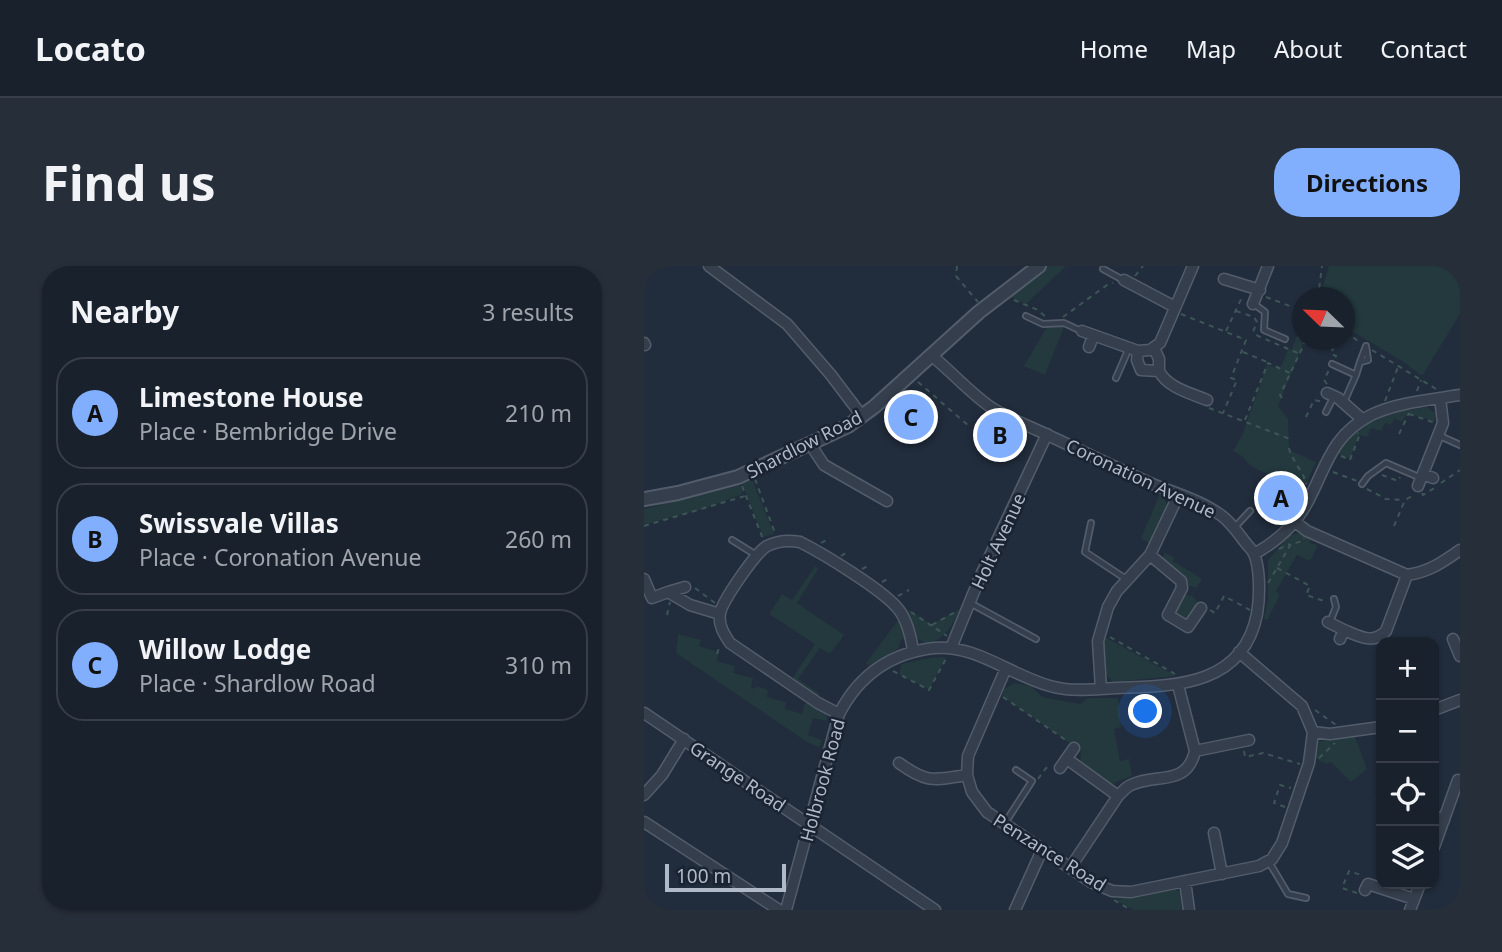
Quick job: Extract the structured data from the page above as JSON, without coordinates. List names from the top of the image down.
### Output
{
  "streets": {
    "street": [
      "Shardlow Road",
      "Coronation Avenue",
      "Holt Avenue",
      "Grange Road",
      "Holbrook Road",
      "Penzance Road"
    ]
  },
  "crossings": [
    ["Shardlow Road", "Coronation Avenue"],
    ["Coronation Avenue", "Holt Avenue"],
    ["Holt Avenue", "Holbrook Road"],
    ["Grange Road", "Holbrook Road"]
  ],
  "scale_bar": "100 m",
  "north": "top left",
  "page": {
    "header": "Locato",
    "nav": [
      "Home",
      "Map",
      "About",
      "Contact"
    ],
    "buttons": "Directions",
    "title": "Find us",
    "heading": ["Nearby", "3 results"],
    "list": [
      {
        "mark": "A",
        "name": "Limestone House",
        "note": "Place · Bembridge Drive",
        "value": "210 m"
      },
      {
        "mark": "B",
        "name": "Swissvale Villas",
        "note": "Place · Coronation Avenue",
        "value": "260 m"
      },
      {
        "mark": "C",
        "name": "Willow Lodge",
        "note": "Place · Shardlow Road",
        "value": "310 m"
      }
    ],
    "pins": ["C", "B", "A"],
    "map_buttons": ["+", "−"],
    "scale": "100 m"
  }
}
